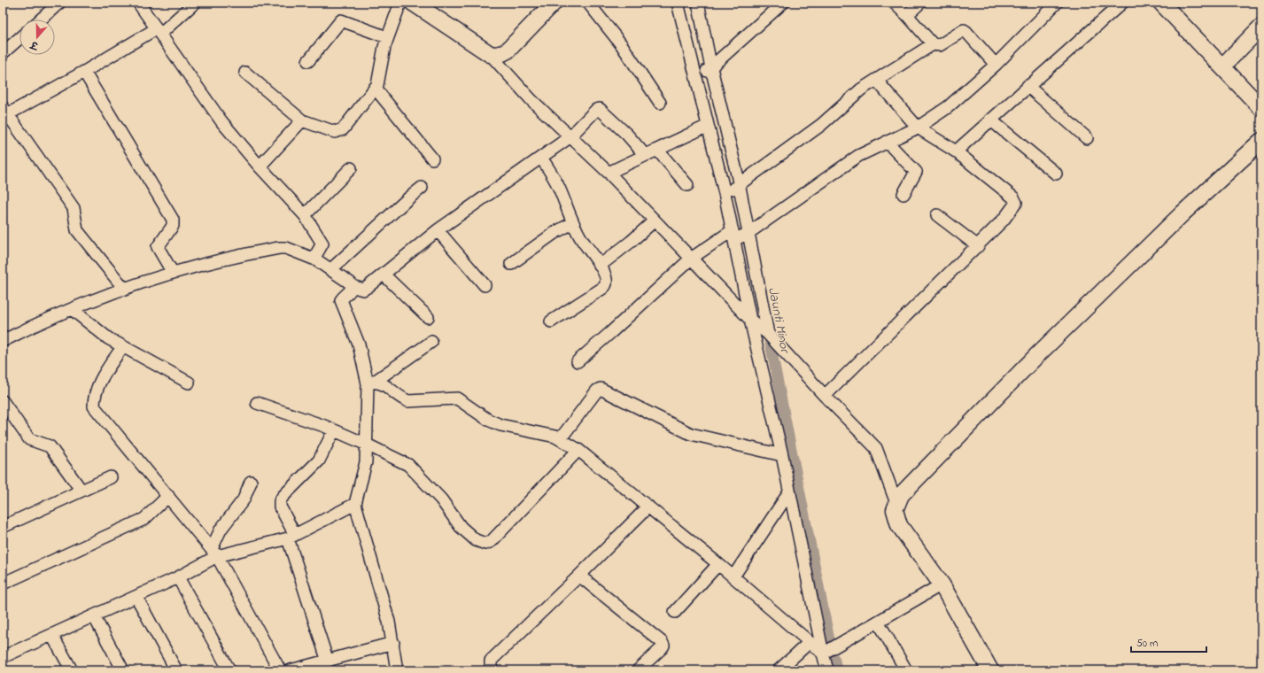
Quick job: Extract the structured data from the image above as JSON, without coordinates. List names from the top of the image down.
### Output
{
  "water": ["Jaunti Minor"],
  "scale_bar": "50 m",
  "north": "bottom"
}
